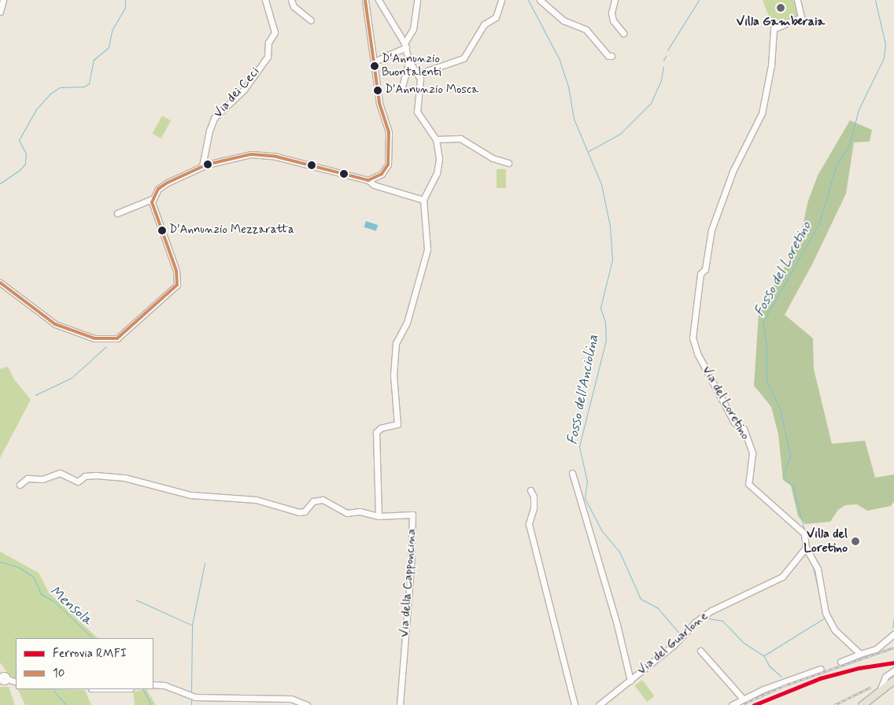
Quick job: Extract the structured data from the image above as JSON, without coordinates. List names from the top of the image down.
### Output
{
  "streets": {
    "street": [
      "Via dei Ceci",
      "Via del Loretino",
      "Via della Capponcina",
      "Via del Guarlone"
    ]
  },
  "crossings": [
    ["Via del Loretino", "Via del Guarlone"]
  ],
  "water": ["Fosso del Loretino", "Fosso dell'Anciolina", "Mensola"],
  "places": [
    "Villa Gamberaia",
    "D'Annunzio Buontalenti",
    "D'Annunzio Mosca",
    "D'Annunzio Mezzaratta",
    "Villa del Loretino"
  ],
  "lines": ["transit line 10", "rail line RMFI"],
  "legend": ["Ferrovia RMFI", "10"]
}
